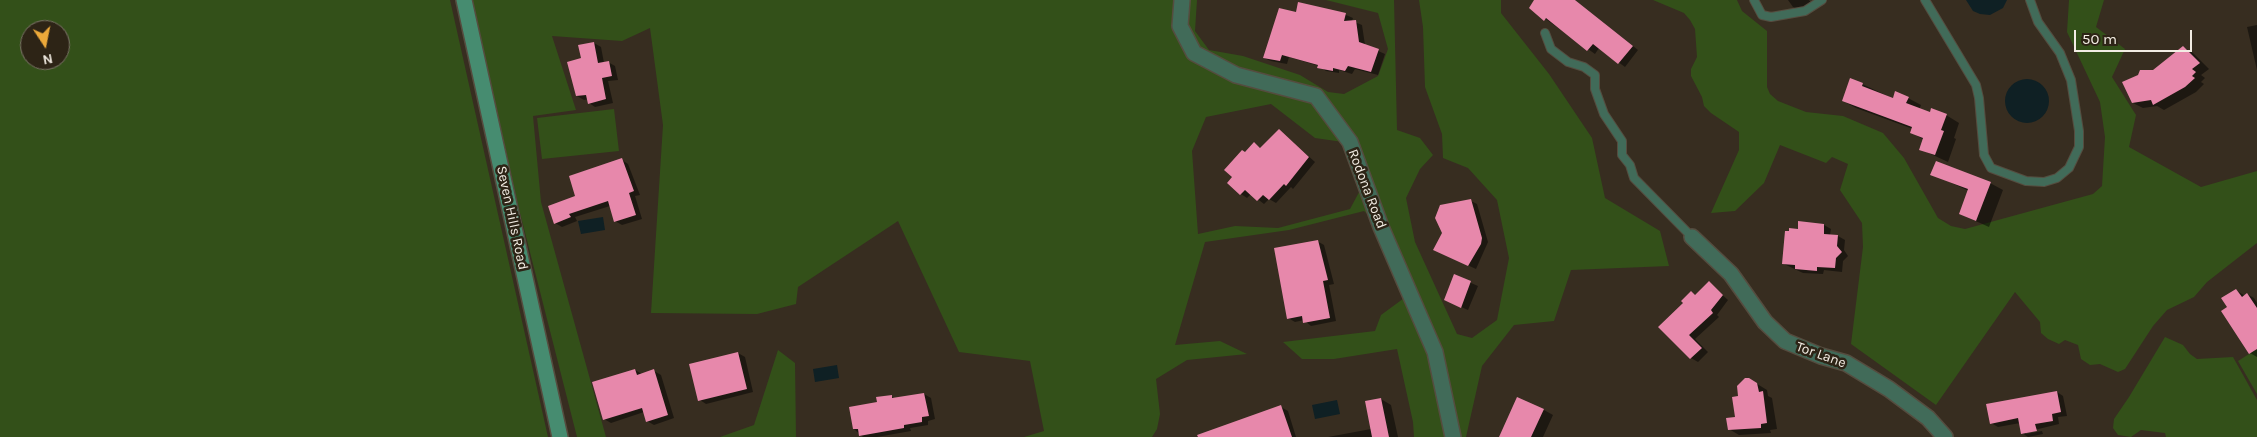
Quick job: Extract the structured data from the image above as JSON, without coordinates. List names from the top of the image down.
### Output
{
  "streets": {
    "main road": ["Seven Hills Road"],
    "street": ["Rodona Road", "Tor Lane"]
  },
  "scale_bar": "50 m",
  "north": "bottom"
}
